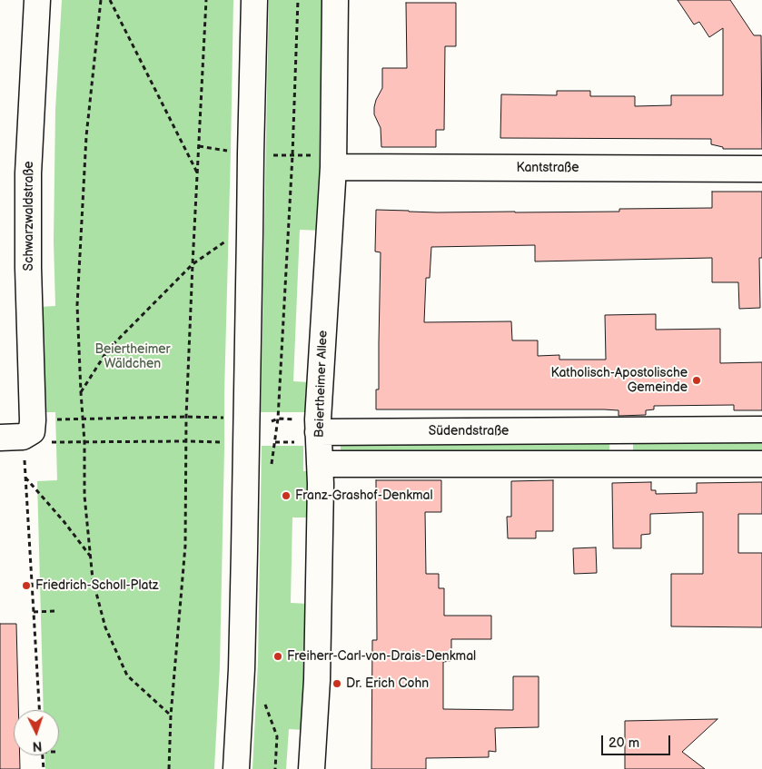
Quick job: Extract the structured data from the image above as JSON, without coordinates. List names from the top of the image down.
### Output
{
  "streets": {
    "street": [
      "Kantstraße",
      "Schwarzwaldstraße",
      "Beiertheimer Allee",
      "Südendstraße"
    ]
  },
  "crossings": [
    ["Kantstraße", "Beiertheimer Allee"],
    ["Beiertheimer Allee", "Südendstraße"]
  ],
  "parks": ["Beiertheimer Wäldchen"],
  "places": [
    "Katholisch-Apostolische Gemeinde",
    "Franz-Grashof-Denkmal",
    "Friedrich-Scholl-Platz",
    "Freiherr-Carl-von-Drais-Denkmal",
    "Dr. Erich Cohn"
  ],
  "scale_bar": "20 m",
  "north": "bottom"
}
